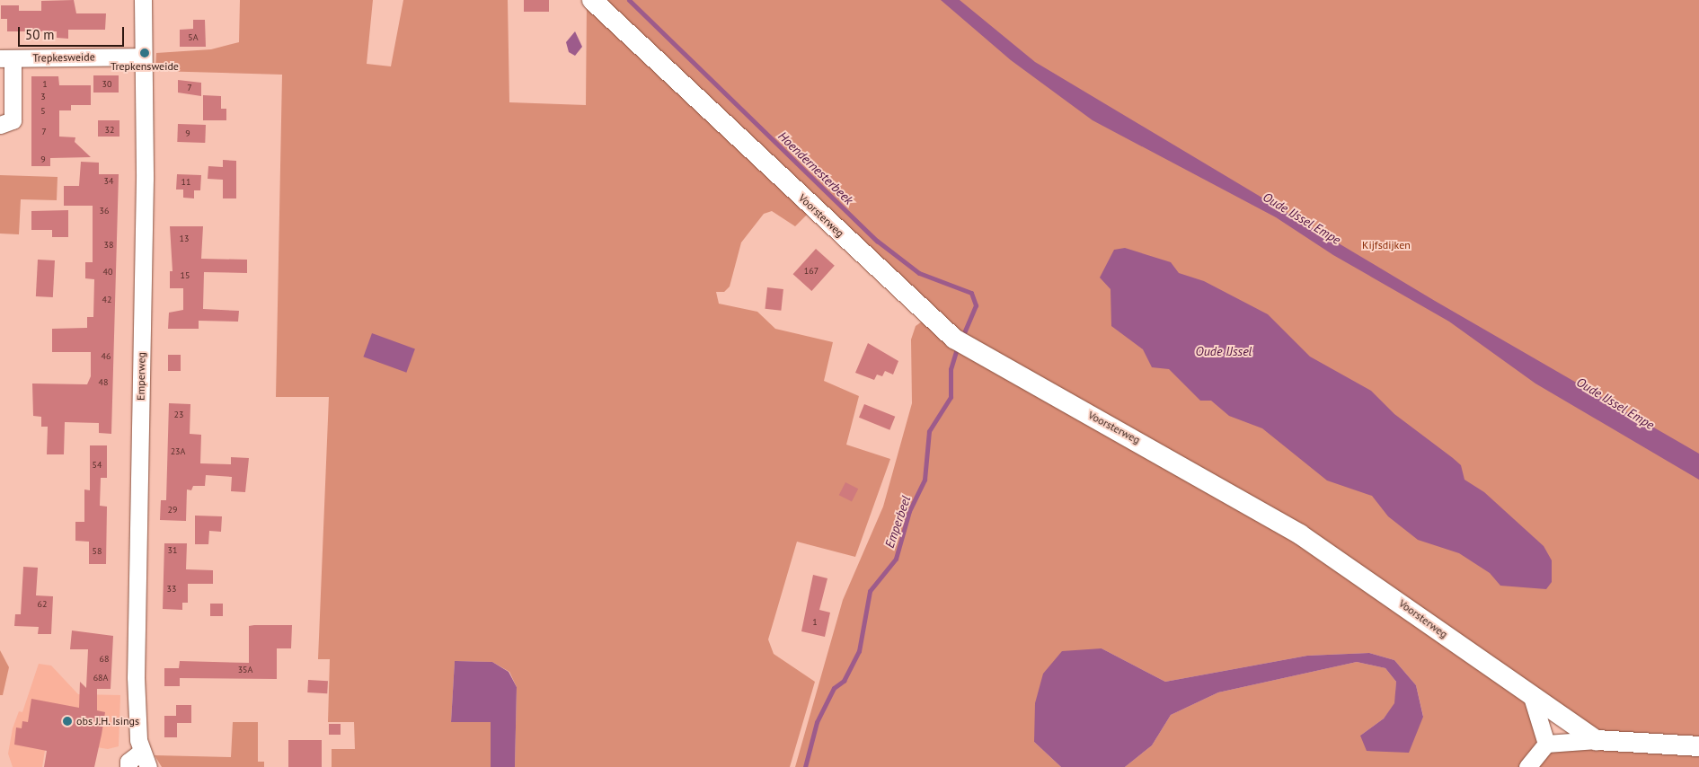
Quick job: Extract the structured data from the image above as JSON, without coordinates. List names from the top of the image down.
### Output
{
  "streets": {
    "street": ["Trepkesweide", "Voorsterweg", "Emperweg"]
  },
  "crossings": [
    ["Trepkesweide", "Emperweg"]
  ],
  "water": [
    "Hoendernesterbeek",
    "Oude IJssel Empe",
    "Oude IJssel",
    "Emperbeel"
  ],
  "parks": ["Kijfsdijken"],
  "places": ["Trepkensweide", "obs J.H. Isings"],
  "house_numbers": [
    "5A",
    "1",
    "30",
    "7",
    "3",
    "5",
    "32",
    "7",
    "9",
    "9",
    "34",
    "11",
    "36",
    "13",
    "38",
    "167",
    "40",
    "15",
    "42",
    "46",
    "48",
    "23",
    "23A",
    "54",
    "29",
    "31",
    "58",
    "33",
    "62",
    "1",
    "68",
    "35A",
    "68A"
  ],
  "scale_bar": "50 m"
}
